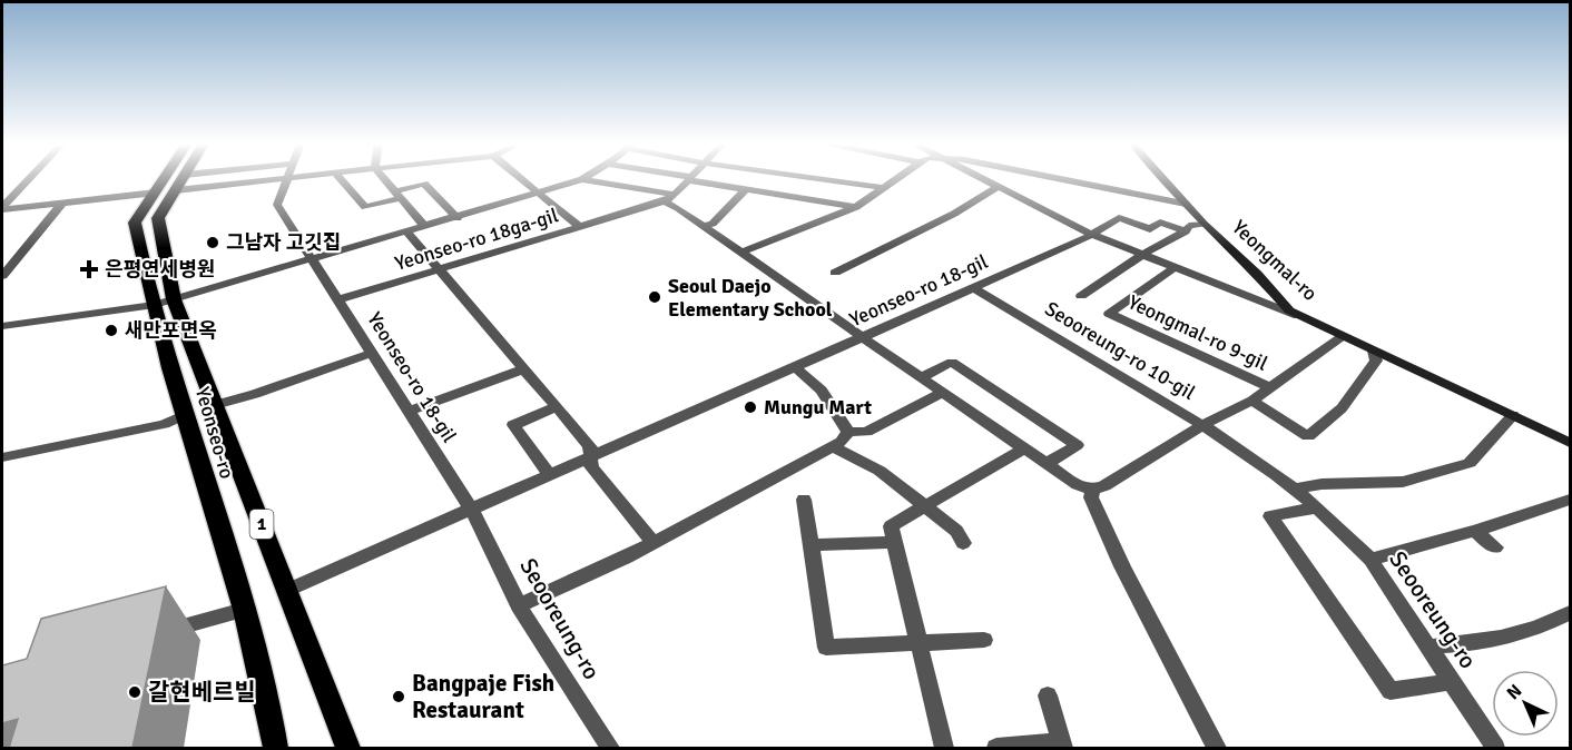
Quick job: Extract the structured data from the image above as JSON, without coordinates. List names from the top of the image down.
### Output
{
  "streets": {
    "main road": ["Yeonseo-ro", "1"],
    "street": [
      "Yeonseo-ro 18ga-gil",
      "Yeongmal-ro",
      "Yeonseo-ro 18-gil",
      "Yeongmal-ro 9-gil",
      "Seooreung-ro 10-gil",
      "Seooreung-ro"
    ]
  },
  "crossings": [
    ["Yeonseo-ro 18ga-gil", "Yeonseo-ro 18-gil"],
    ["Yeongmal-ro", "Yeongmal-ro 9-gil"],
    ["Yeonseo-ro 18-gil", "Yeongmal-ro 9-gil"],
    ["Yeonseo-ro 18-gil", "Seooreung-ro 10-gil"],
    ["Yeonseo-ro 18-gil", "Yeonseo-ro"],
    ["Yeonseo-ro 18-gil", "Seooreung-ro"],
    ["Seooreung-ro 10-gil", "Seooreung-ro"]
  ],
  "places": {
    "other": [
      "그남자 고깃집",
      "Seoul Daejo Elementary School",
      "새만포면옥",
      "Mungu Mart",
      "갈현베르빌",
      "Bangpaje Fish Restaurant"
    ],
    "health": ["은평연세병원"]
  },
  "north": "top left"
}
